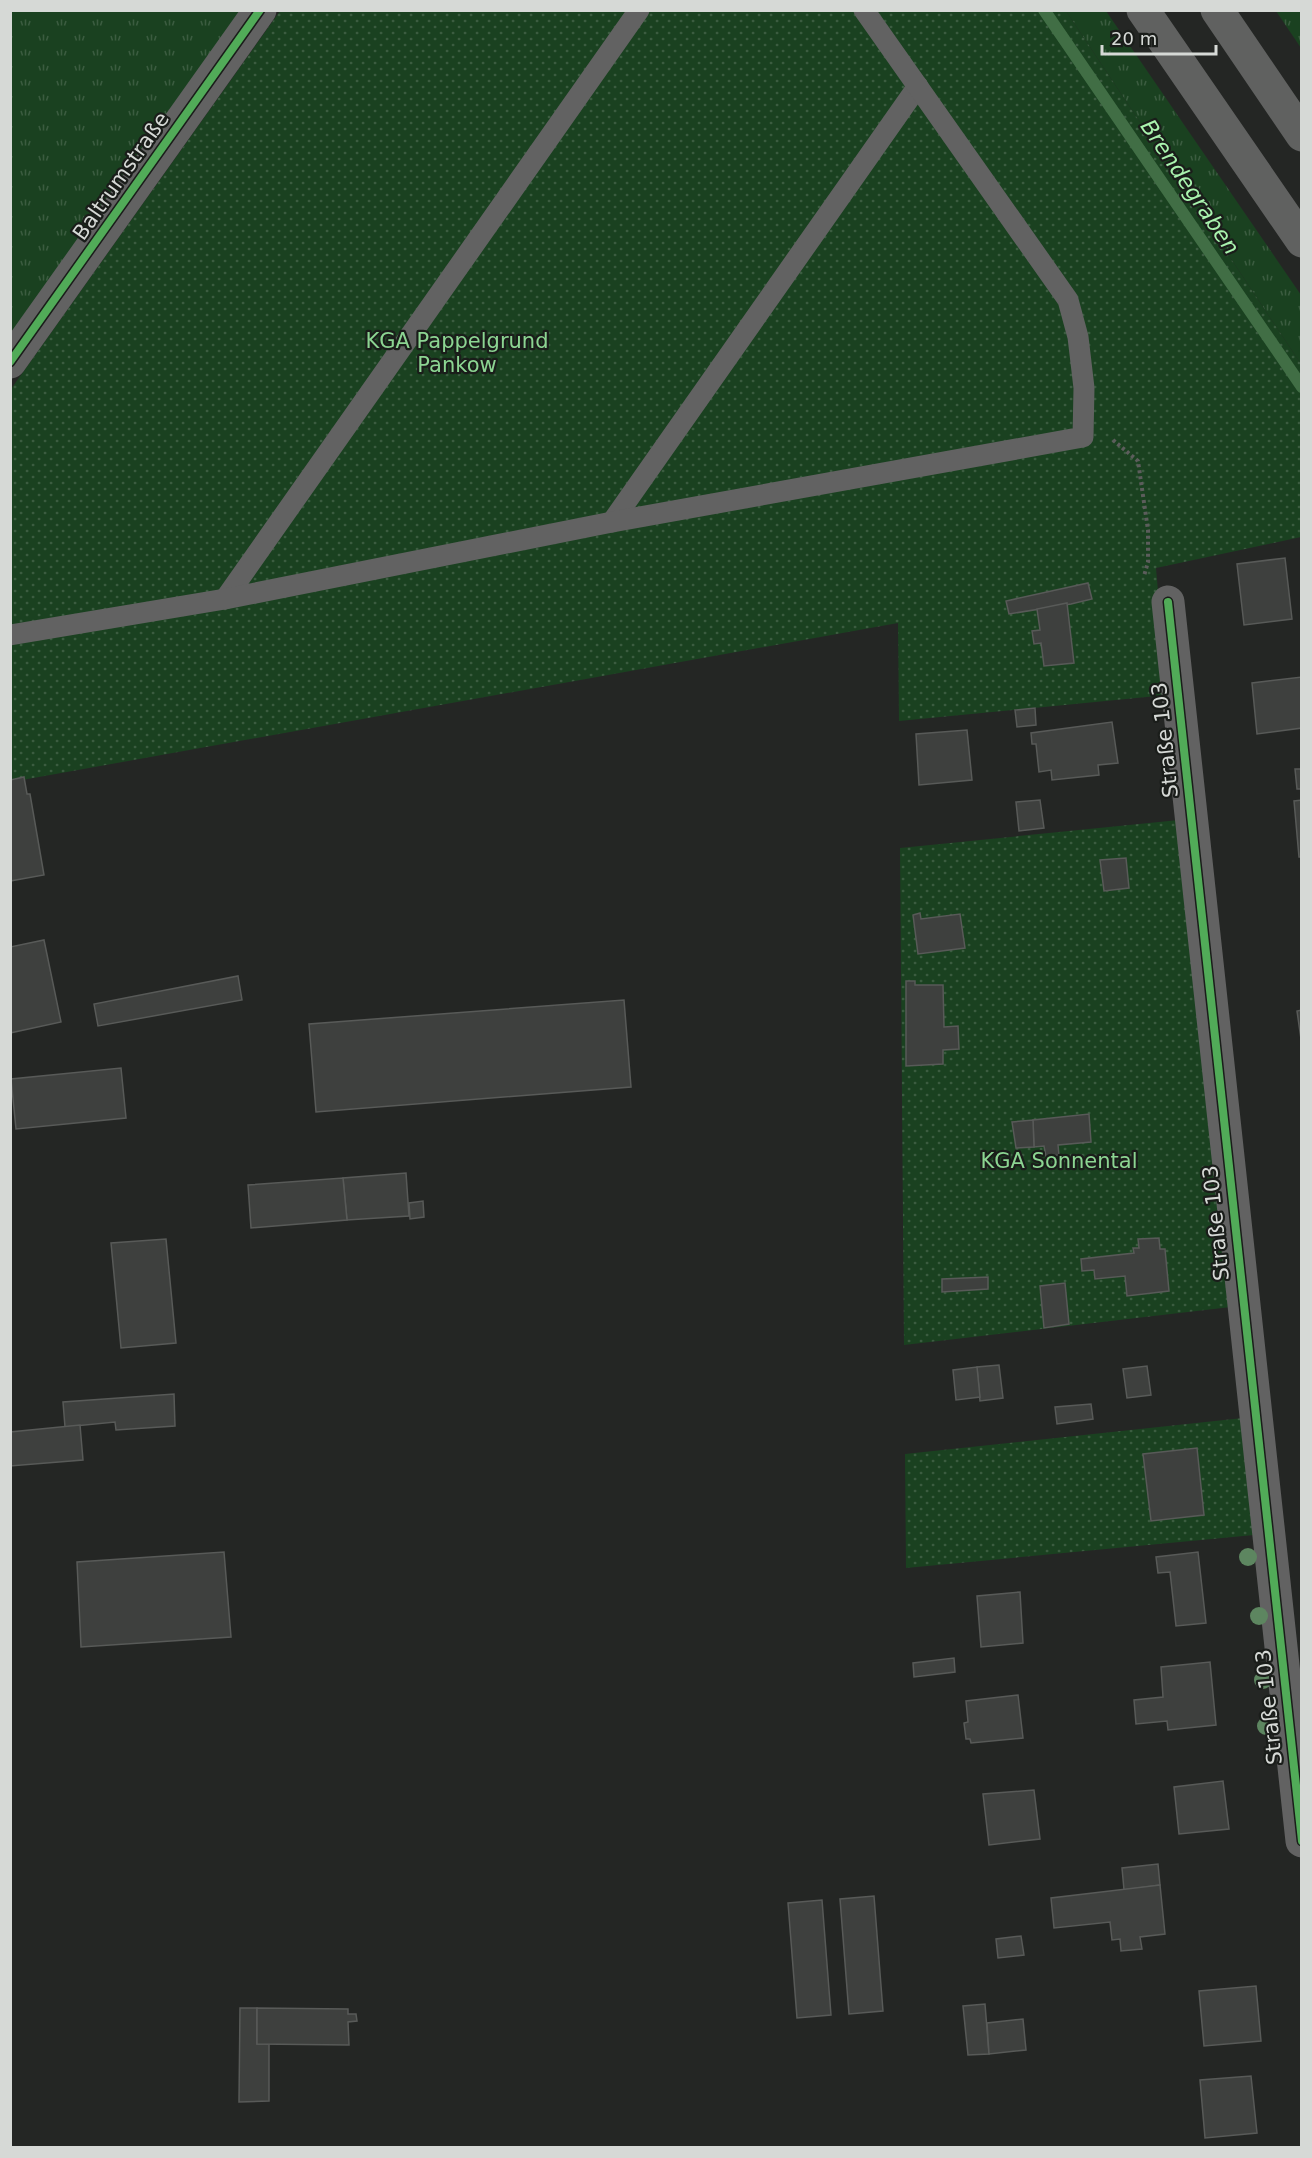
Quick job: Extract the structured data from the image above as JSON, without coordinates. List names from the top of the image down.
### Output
{
  "streets": {
    "street": ["Baltrumstraße", "Straße 103"]
  },
  "water": ["Brendegraben"],
  "parks": ["KGA Pappelgrund Pankow", "KGA Sonnental"],
  "scale_bar": "20 m"
}
